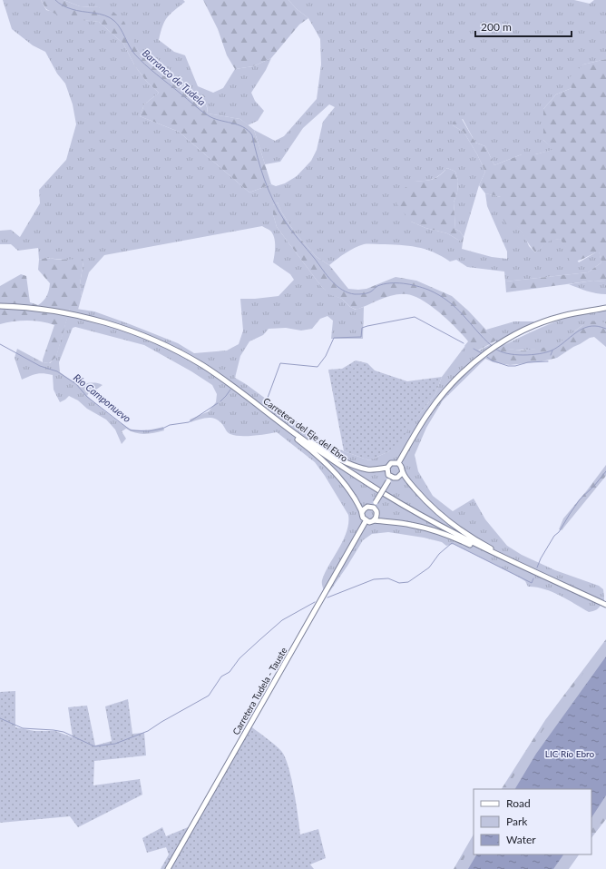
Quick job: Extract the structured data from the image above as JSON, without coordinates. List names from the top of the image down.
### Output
{
  "streets": {
    "main road": ["Carretera del Eje del Ebro", "Carretera Tudela - Tauste"]
  },
  "water": ["Barranco de Tudela", "Río Camponuevo"],
  "parks": ["LIC Río Ebro"],
  "legend": ["Road", "Park", "Water"],
  "scale_bar": "200 m"
}
